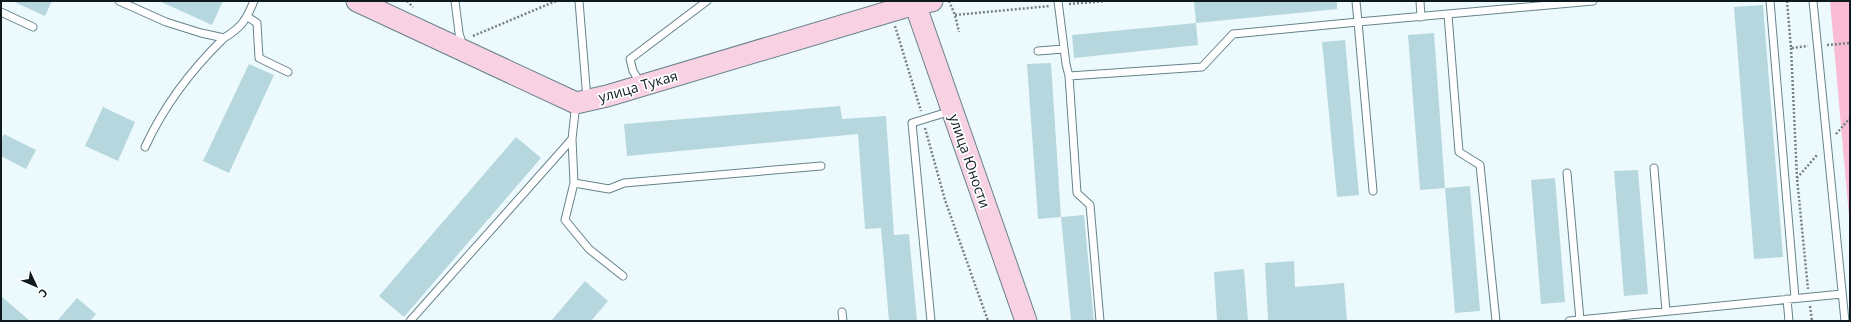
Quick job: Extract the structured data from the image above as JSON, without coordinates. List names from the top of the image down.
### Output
{
  "streets": {
    "street": ["улица Тукая", "улица Юности"]
  },
  "crossings": [
    ["улица Тукая", "улица Юности"]
  ],
  "north": "bottom right"
}
